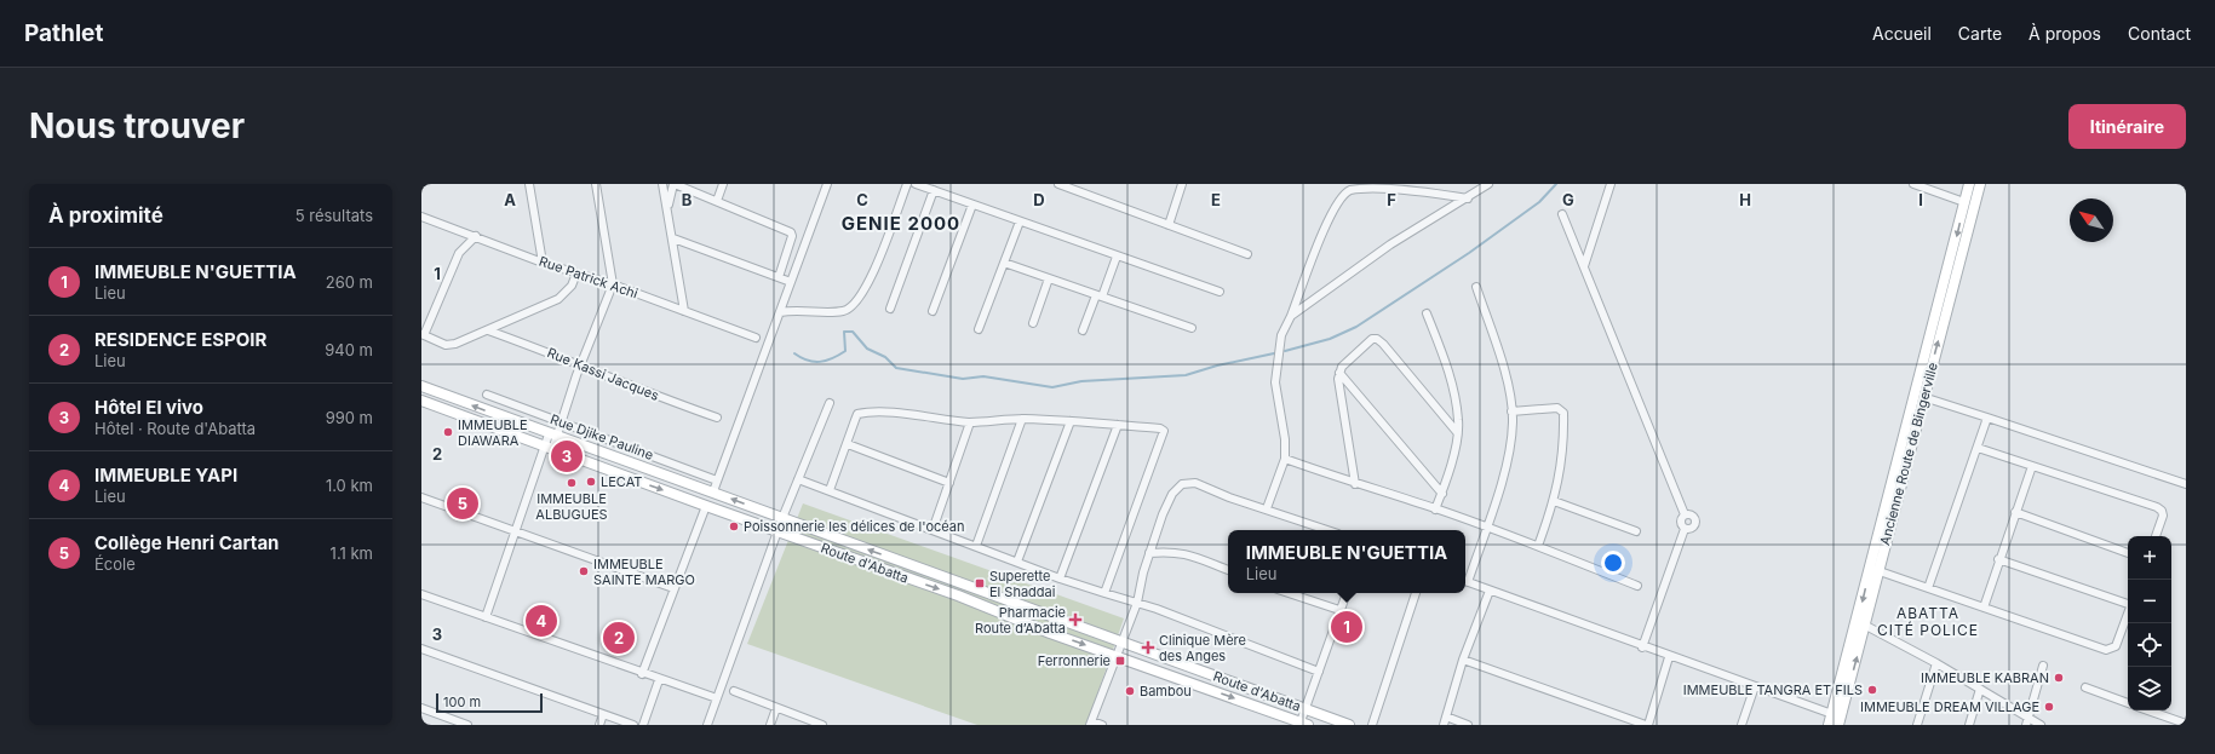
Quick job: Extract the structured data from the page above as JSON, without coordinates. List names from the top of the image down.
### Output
{
  "streets": {
    "street": [
      "Rue Patrick Achi",
      "Rue Kassi Jacques",
      "Rue Djike Pauline",
      "Ancienne Route de Bingerville",
      "Route d'Abatta"
    ]
  },
  "districts": ["GENIE 2000", "ABATTA CITÉ POLICE"],
  "places": {
    "other": [
      "IMMEUBLE DIAWARA",
      "LECAT",
      "IMMEUBLE ALBUGUES",
      "Poissonnerie les délices de l'océan",
      "IMMEUBLE SAINTE MARGO",
      "IMMEUBLE KABRAN",
      "IMMEUBLE TANGRA ET FILS",
      "Bambou",
      "IMMEUBLE DREAM VILLAGE"
    ],
    "transit": ["Superette El Shaddai", "Ferronnerie"],
    "health": ["Pharmacie Route d’Abatta", "Clinique Mère des Anges"]
  },
  "scale_bar": "100 m",
  "north": "top left",
  "page": {
    "header": "Pathlet",
    "nav": [
      "Accueil",
      "Carte",
      "À propos",
      "Contact"
    ],
    "buttons": "Itinéraire",
    "title": "Nous trouver",
    "heading": ["À proximité", "5 résultats"],
    "list": [
      {
        "mark": "1",
        "name": "IMMEUBLE N'GUETTIA",
        "note": "Lieu",
        "value": "260 m"
      },
      {
        "mark": "2",
        "name": "RESIDENCE ESPOIR",
        "note": "Lieu",
        "value": "940 m"
      },
      {
        "mark": "3",
        "name": "Hôtel El vivo",
        "note": "Hôtel · Route d'Abatta",
        "value": "990 m"
      },
      {
        "mark": "4",
        "name": "IMMEUBLE YAPI",
        "note": "Lieu",
        "value": "1.0 km"
      },
      {
        "mark": "5",
        "name": "Collège Henri Cartan",
        "note": "École",
        "value": "1.1 km"
      }
    ],
    "pins": [
      "3",
      "5",
      "4",
      "1",
      "2"
    ],
    "popup": ["IMMEUBLE N'GUETTIA", "Lieu"],
    "map_buttons": ["+", "−"],
    "scale": "100 m"
  },
  "grid": {
    "columns": [
      "A",
      "B",
      "C",
      "D",
      "E",
      "F",
      "G",
      "H",
      "I"
    ],
    "rows": ["1", "2", "3"]
  }
}
